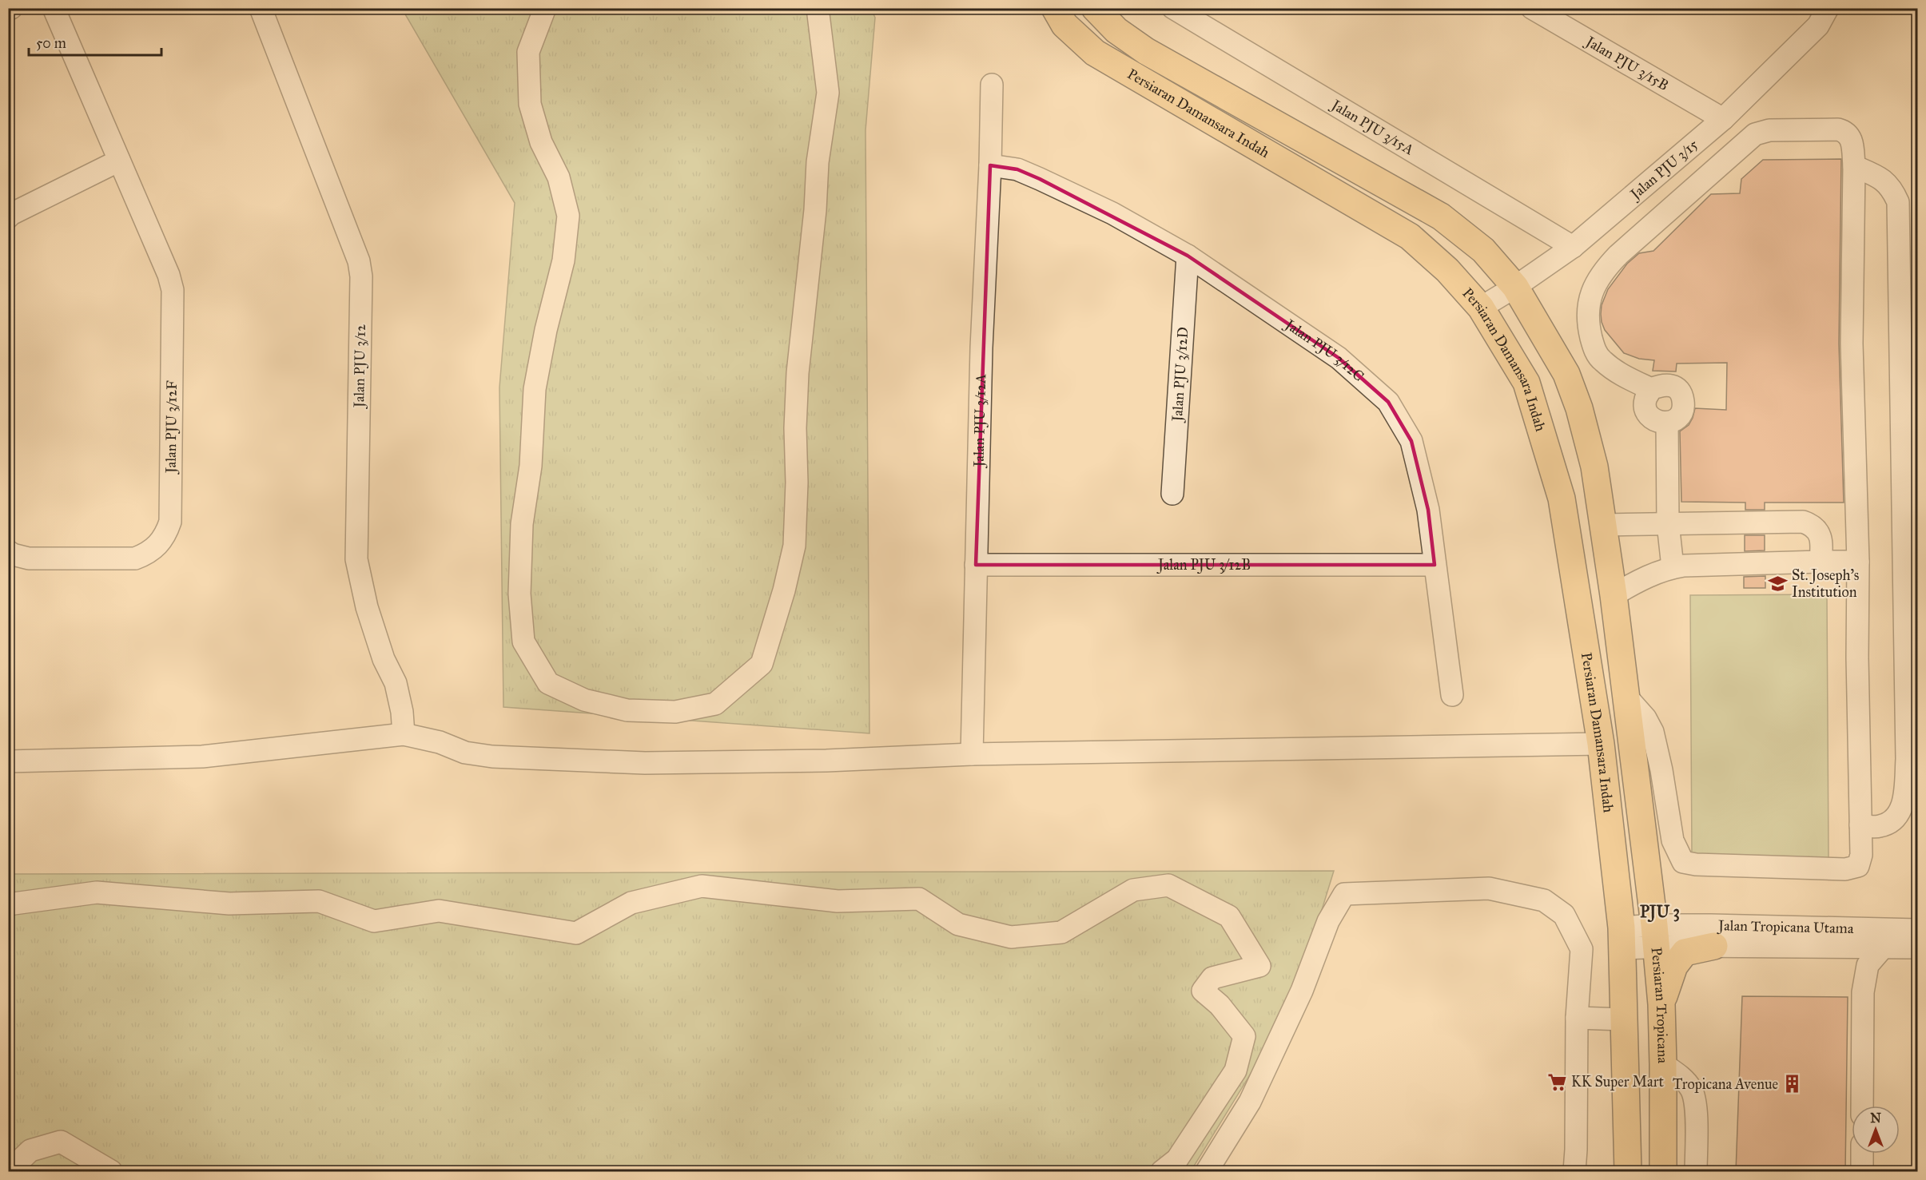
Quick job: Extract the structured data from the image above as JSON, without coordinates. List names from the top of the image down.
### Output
{
  "streets": {
    "main road": ["Persiaran Damansara Indah", "Persiaran Tropicana"],
    "street": [
      "Jalan PJU 3/15B",
      "Jalan PJU 3/15A",
      "Jalan PJU 3/15",
      "Jalan PJU 3/12C",
      "Jalan PJU 3/12",
      "Jalan PJU 3/12D",
      "Jalan PJU 3/12A",
      "Jalan PJU 3/12F",
      "Jalan PJU 3/12B",
      "Jalan Tropicana Utama"
    ]
  },
  "crossings": [
    ["Jalan PJU 3/15B", "Jalan PJU 3/15"],
    ["Persiaran Damansara Indah", "Jalan PJU 3/15"],
    ["Persiaran Damansara Indah", "Jalan Tropicana Utama"],
    ["Persiaran Damansara Indah", "Persiaran Tropicana"],
    ["Jalan PJU 3/15A", "Jalan PJU 3/15"],
    ["Jalan PJU 3/12C", "Jalan PJU 3/12D"],
    ["Jalan PJU 3/12C", "Jalan PJU 3/12A"],
    ["Jalan PJU 3/12C", "Jalan PJU 3/12B"],
    ["Jalan PJU 3/12A", "Jalan PJU 3/12B"],
    ["Jalan Tropicana Utama", "Persiaran Tropicana"]
  ],
  "districts": ["PJU 3"],
  "places": {
    "school or university": ["St. Joseph's Institution"],
    "supermarket": ["KK Super Mart"],
    "building": ["Tropicana Avenue"]
  },
  "scale_bar": "50 m",
  "north": "top"
}
